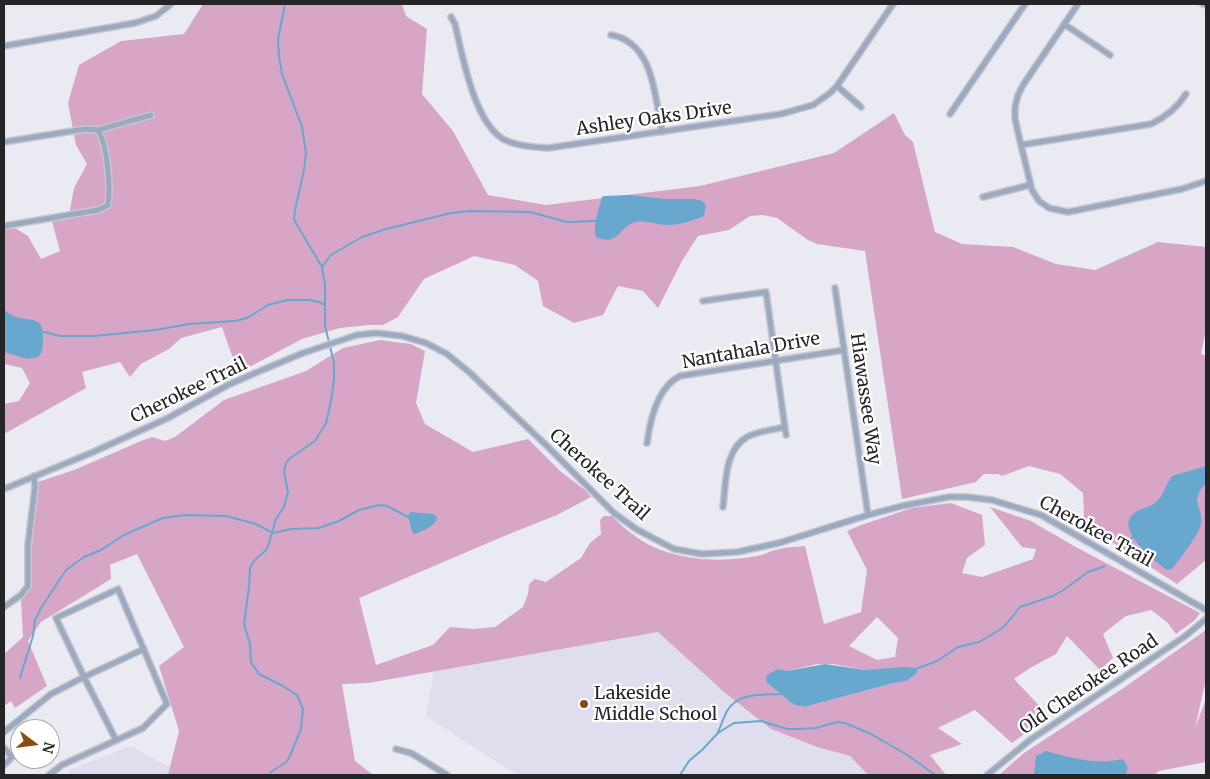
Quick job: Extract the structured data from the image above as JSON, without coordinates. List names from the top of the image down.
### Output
{
  "streets": {
    "street": [
      "Ashley Oaks Drive",
      "Nantahala Drive",
      "Cherokee Trail",
      "Hiawassee Way",
      "Old Cherokee Road"
    ]
  },
  "crossings": [
    ["Nantahala Drive", "Hiawassee Way"],
    ["Cherokee Trail", "Hiawassee Way"]
  ],
  "places": ["Lakeside Middle School"],
  "north": "right"
}
